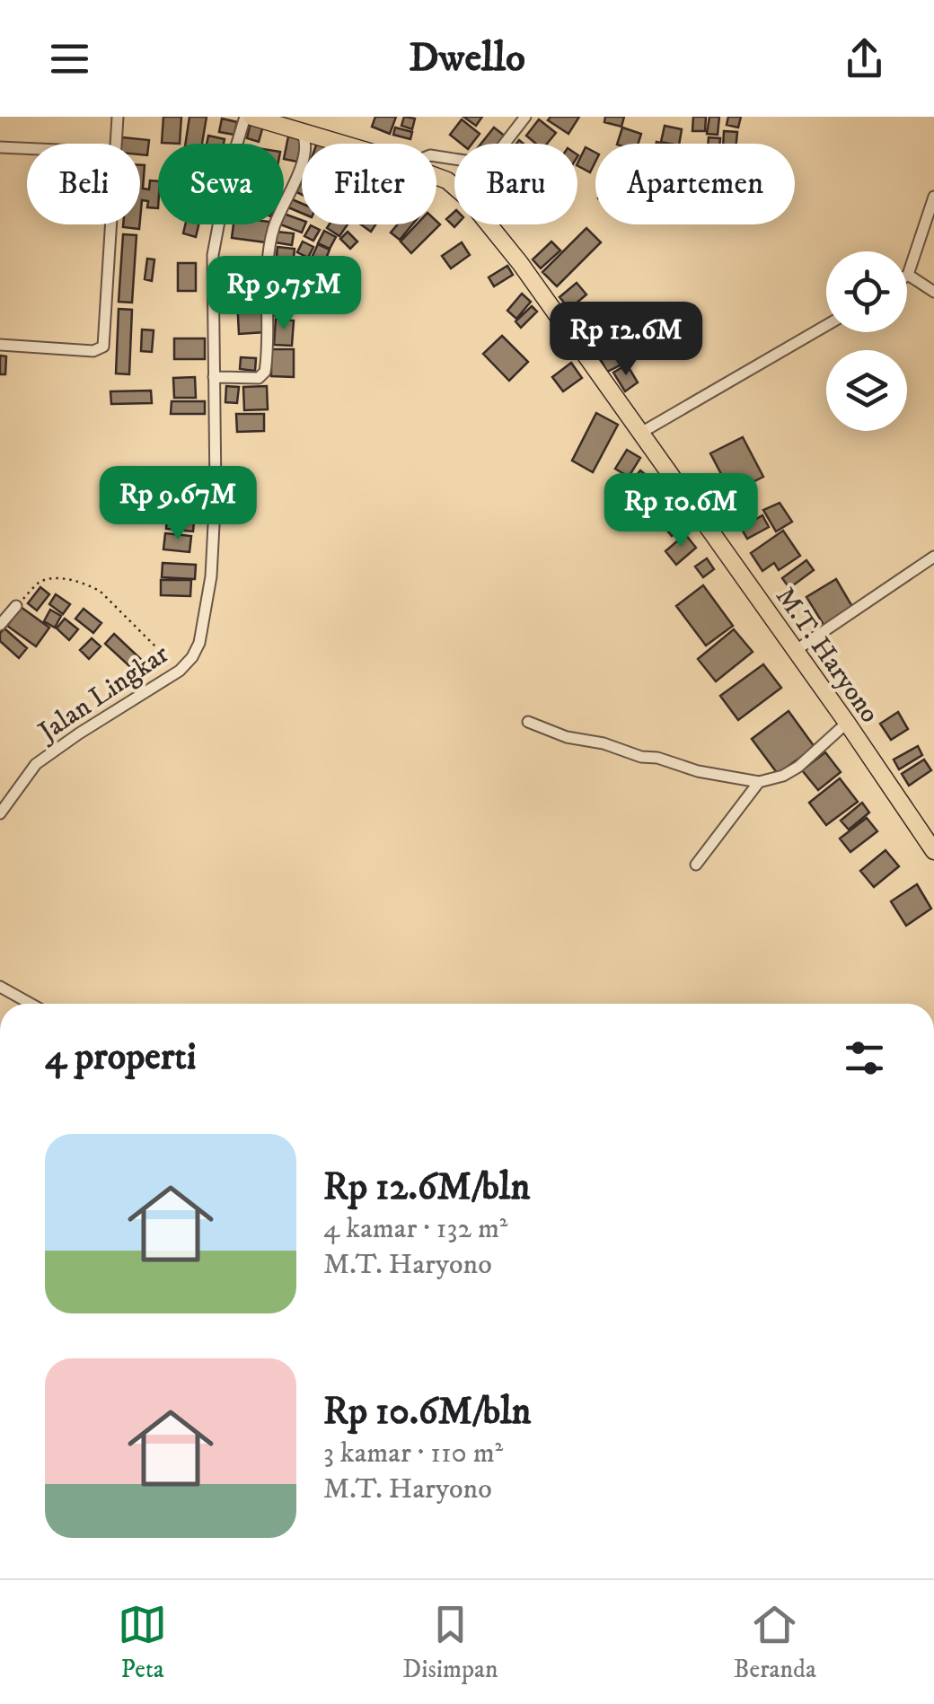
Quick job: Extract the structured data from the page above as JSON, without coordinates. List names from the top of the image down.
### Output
{
  "streets": {
    "highway": ["M.T. Haryono"],
    "street": ["Jalan Lingkar"]
  },
  "crossings": [
    ["M.T. Haryono", "Jalan Lingkar"]
  ],
  "page": {
    "header": "Dwello",
    "chip": [
      "Beli",
      "Sewa",
      "Filter",
      "Baru",
      "Apartemen"
    ],
    "price": [
      "Rp 9.75M",
      "Rp 12.6M",
      "Rp 9.67M",
      "Rp 10.6M"
    ],
    "heading": "4 properti",
    "list": [
      {
        "name": "Rp 12.6M/bln",
        "note": "4 kamar · 132 m² · M.T. Haryono"
      },
      {
        "name": "Rp 10.6M/bln",
        "note": "3 kamar · 110 m² · M.T. Haryono"
      }
    ],
    "tabs": ["Peta", "Disimpan", "Beranda"]
  }
}
